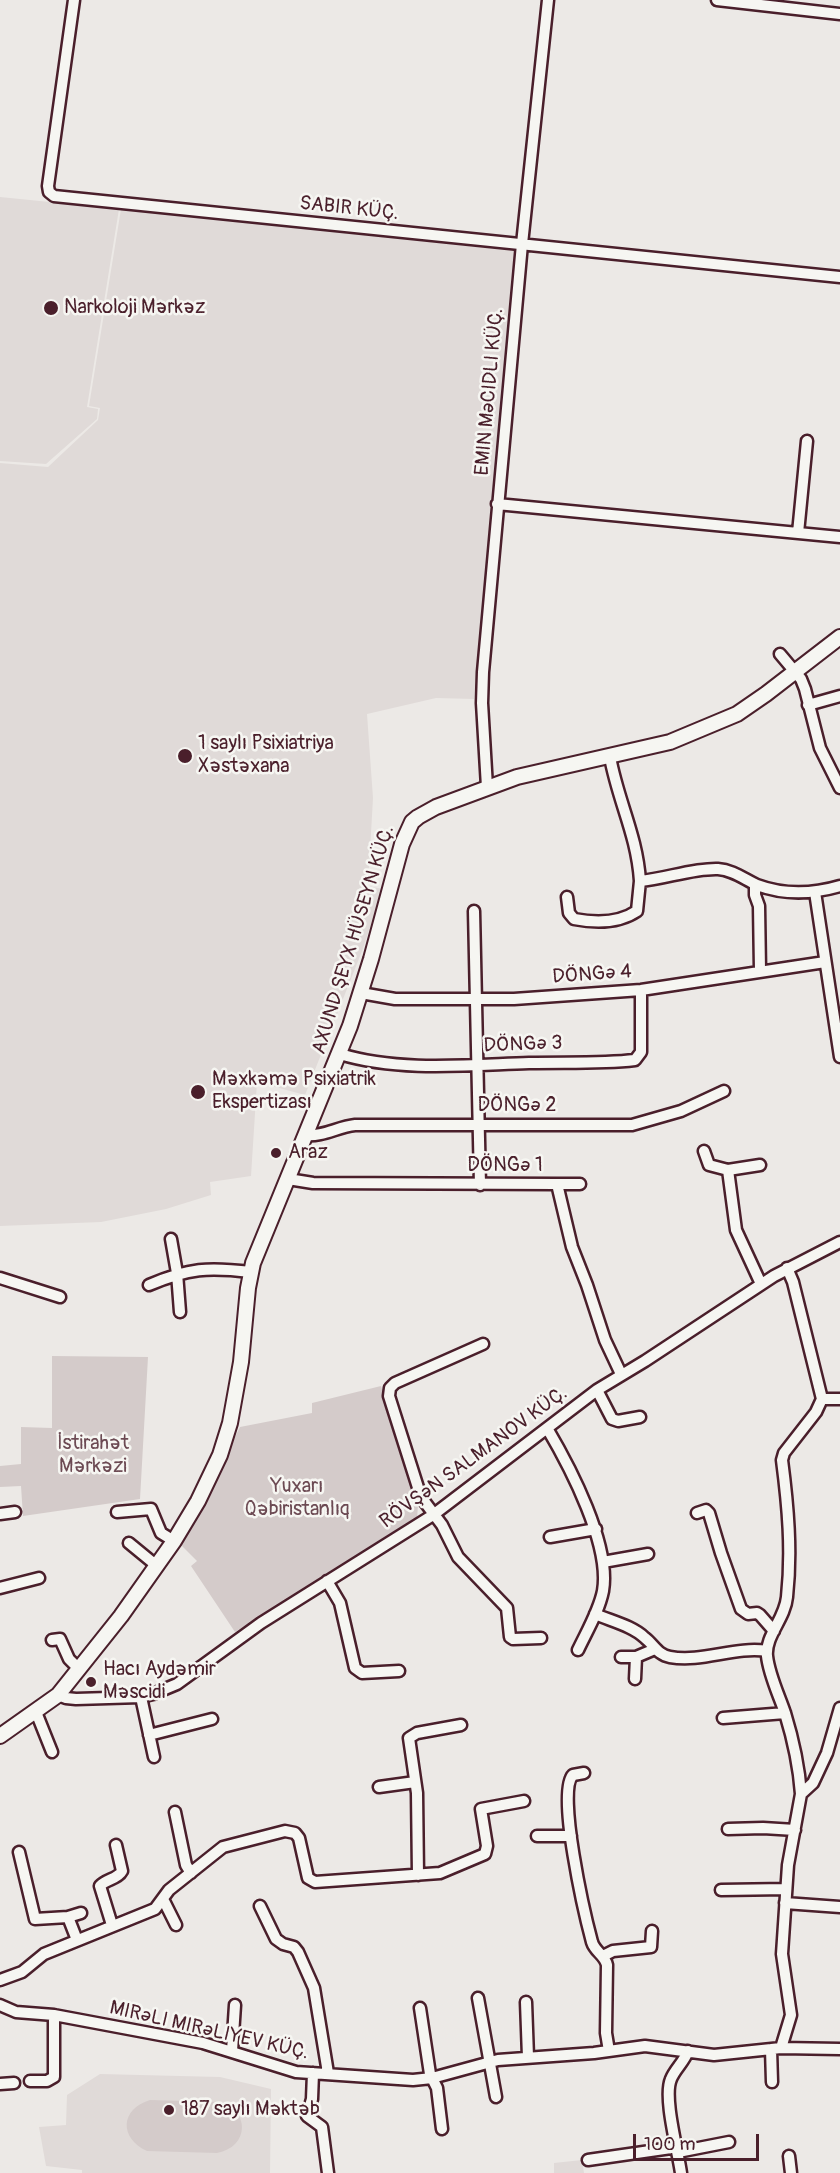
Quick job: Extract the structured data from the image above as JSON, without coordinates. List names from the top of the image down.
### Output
{
  "streets": {
    "main road": ["AXUND ŞEYX HÜSEYN KÜÇ."],
    "street": [
      "SABIR KÜÇ.",
      "EMIN MƏCIDLI KÜÇ.",
      "DÖNGƏ 4",
      "DÖNGƏ 3",
      "DÖNGƏ 2",
      "DÖNGƏ 1",
      "RÖVŞƏN SALMANOV KÜÇ.",
      "MIRƏLI MIRƏLIYEV KÜÇ."
    ]
  },
  "crossings": [
    ["SABIR KÜÇ.", "EMIN MƏCIDLI KÜÇ."],
    ["EMIN MƏCIDLI KÜÇ.", "AXUND ŞEYX HÜSEYN KÜÇ."],
    ["AXUND ŞEYX HÜSEYN KÜÇ.", "DÖNGƏ 4"],
    ["AXUND ŞEYX HÜSEYN KÜÇ.", "DÖNGƏ 3"],
    ["AXUND ŞEYX HÜSEYN KÜÇ.", "DÖNGƏ 2"],
    ["AXUND ŞEYX HÜSEYN KÜÇ.", "DÖNGƏ 1"],
    ["AXUND ŞEYX HÜSEYN KÜÇ.", "RÖVŞƏN SALMANOV KÜÇ."],
    ["DÖNGƏ 4", "DÖNGƏ 3"],
    ["DÖNGƏ 1", "RÖVŞƏN SALMANOV KÜÇ."]
  ],
  "parks": ["İstirahət Mərkəzi", "Yuxarı Qəbiristanlıq"],
  "places": [
    "Narkoloji Mərkəz",
    "1 saylı Psixiatriya Xəstəxana",
    "Məxkəmə Psixiatrik Ekspertizası",
    "Araz",
    "Hacı Aydəmir Məscidi",
    "187 saylı Məktəb"
  ],
  "scale_bar": "100 m"
}
